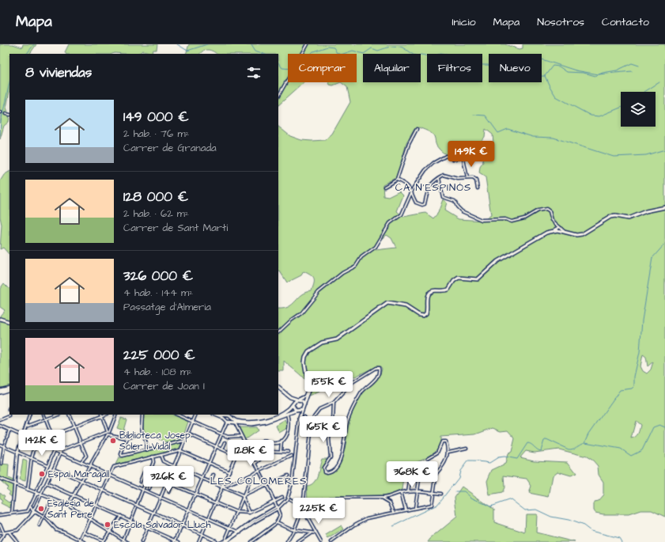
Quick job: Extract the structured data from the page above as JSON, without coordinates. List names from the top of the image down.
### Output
{
  "districts": ["CA N'ESPINÓS", "LES COLOMERES"],
  "places": [
    "Biblioteca Josep Soler i Vidal",
    "Espai Maragall",
    "Església de Sant Pere",
    "Escola Salvador Lluch"
  ],
  "page": {
    "header": "Mapa",
    "nav": [
      "Inicio",
      "Mapa",
      "Nosotros",
      "Contacto"
    ],
    "chip": [
      "Comprar",
      "Alquilar",
      "Filtros",
      "Nuevo"
    ],
    "heading": "8 viviendas",
    "list": [
      {
        "name": "149 000 €",
        "note": "2 hab. · 76 m² · Carrer de Granada"
      },
      {
        "name": "128 000 €",
        "note": "2 hab. · 62 m² · Carrer de Sant Martí"
      },
      {
        "name": "326 000 €",
        "note": "4 hab. · 144 m² · Passatge d'Almeria"
      },
      {
        "name": "225 000 €",
        "note": "4 hab. · 108 m² · Carrer de Joan I"
      }
    ],
    "price": [
      "149K €",
      "155K €",
      "165K €",
      "142K €",
      "128K €",
      "368K €",
      "326K €",
      "225K €"
    ]
  }
}
